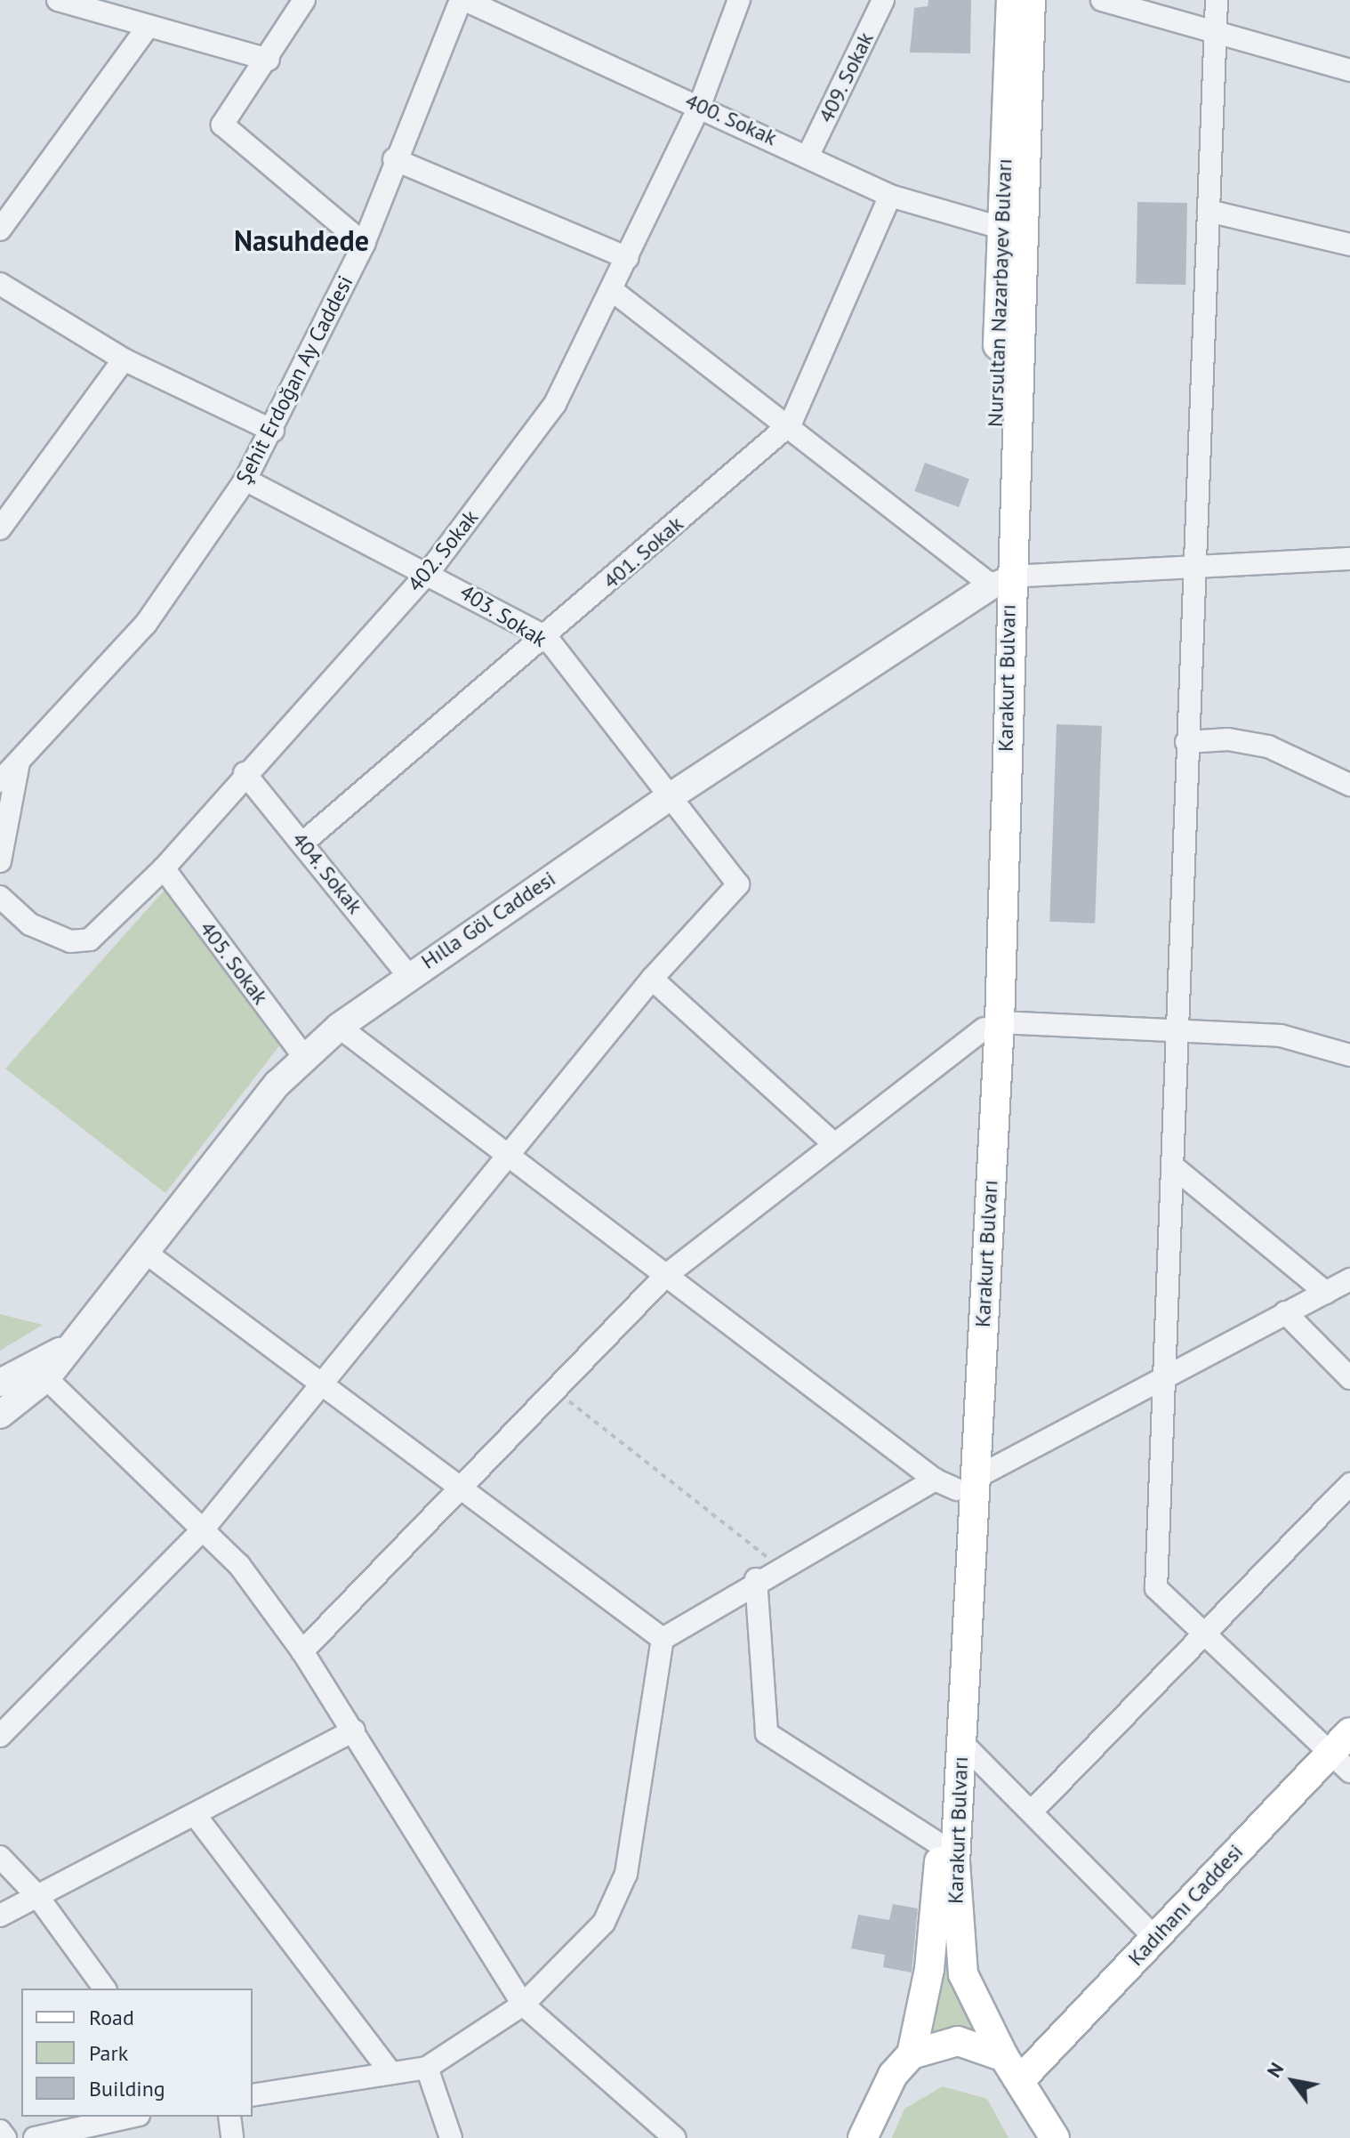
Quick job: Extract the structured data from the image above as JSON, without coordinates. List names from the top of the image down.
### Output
{
  "streets": {
    "main road": ["Nursultan Nazarbayev Bulvarı", "Karakurt Bulvarı", "Kadıhanı Caddesi"],
    "street": [
      "409. Sokak",
      "400. Sokak",
      "Şehit Erdoğan Ay Caddesi",
      "402. Sokak",
      "401. Sokak",
      "403. Sokak",
      "404. Sokak",
      "Hılla Göl Caddesi",
      "405. Sokak"
    ]
  },
  "crossings": [
    ["409. Sokak", "400. Sokak"],
    ["400. Sokak", "Nursultan Nazarbayev Bulvarı"],
    ["400. Sokak", "Şehit Erdoğan Ay Caddesi"],
    ["400. Sokak", "402. Sokak"],
    ["400. Sokak", "401. Sokak"],
    ["Nursultan Nazarbayev Bulvarı", "Karakurt Bulvarı"],
    ["Nursultan Nazarbayev Bulvarı", "Hılla Göl Caddesi"],
    ["Şehit Erdoğan Ay Caddesi", "403. Sokak"],
    ["402. Sokak", "403. Sokak"],
    ["402. Sokak", "404. Sokak"],
    ["402. Sokak", "405. Sokak"],
    ["401. Sokak", "403. Sokak"],
    ["401. Sokak", "404. Sokak"],
    ["403. Sokak", "Hılla Göl Caddesi"],
    ["Karakurt Bulvarı", "Hılla Göl Caddesi"],
    ["Karakurt Bulvarı", "Kadıhanı Caddesi"],
    ["404. Sokak", "Hılla Göl Caddesi"],
    ["Hılla Göl Caddesi", "405. Sokak"]
  ],
  "districts": ["Nasuhdede"],
  "legend": ["Road", "Park", "Building"],
  "north": "top left"
}
